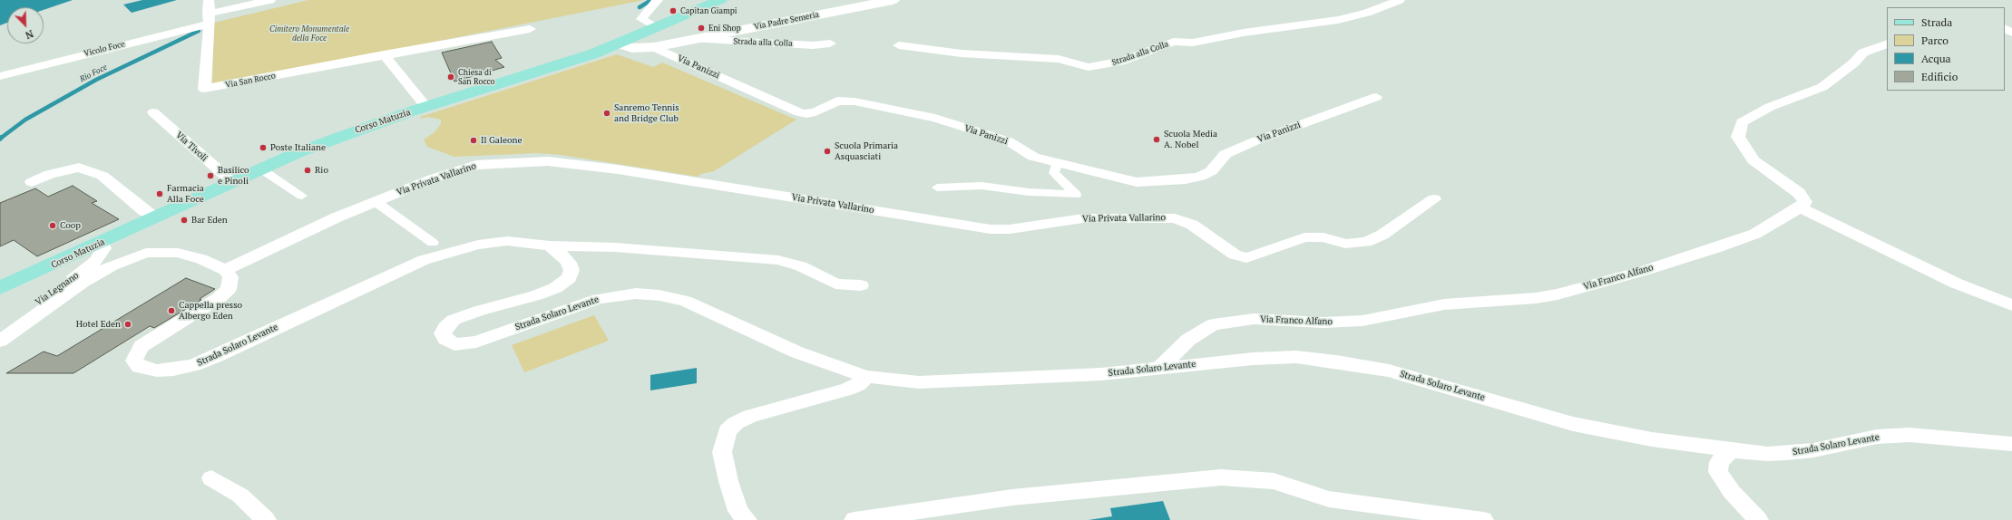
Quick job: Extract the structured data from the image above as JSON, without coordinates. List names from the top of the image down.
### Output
{
  "streets": {
    "main road": ["Via Padre Semeria", "Corso Matuzia"],
    "street": [
      "Strada alla Colla",
      "Vicolo Foce",
      "Via Panizzi",
      "Via San Rocco",
      "Via Tivoli",
      "Via Privata Vallarino",
      "Via Franco Alfano",
      "Via Legnano",
      "Strada Solaro Levante"
    ]
  },
  "crossings": [
    ["Via Padre Semeria", "Strada alla Colla"],
    ["Via Padre Semeria", "Via Panizzi"],
    ["Via Padre Semeria", "Corso Matuzia"],
    ["Vicolo Foce", "Via San Rocco"],
    ["Corso Matuzia", "Via Tivoli"],
    ["Corso Matuzia", "Via Legnano"],
    ["Via Privata Vallarino", "Strada Solaro Levante"],
    ["Via Franco Alfano", "Strada Solaro Levante"]
  ],
  "water": ["Rio Foce"],
  "parks": ["Cimitero Monumentale della Foce"],
  "places": [
    "Capitan Giampi",
    "Eni Shop",
    "Chiesa di San Rocco",
    "Sanremo Tennis and Bridge Club",
    "Scuola Media A. Nobel",
    "Il Galeone",
    "Poste Italiane",
    "Scuola Primaria Asquasciati",
    "Rio",
    "Basilico e Pinoli",
    "Farmacia Alla Foce",
    "Bar Eden",
    "Coop",
    "Cappella presso Albergo Eden",
    "Hotel Eden"
  ],
  "legend": [
    "Strada",
    "Parco",
    "Acqua",
    "Edificio"
  ],
  "north": "bottom right"
}
